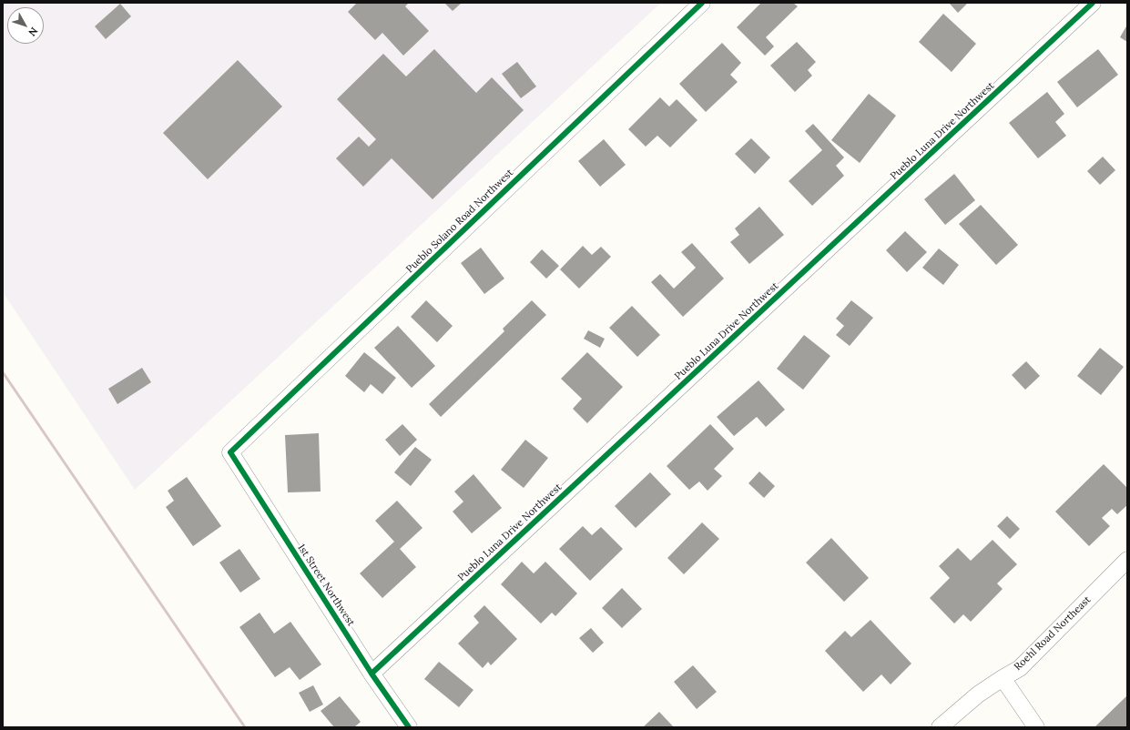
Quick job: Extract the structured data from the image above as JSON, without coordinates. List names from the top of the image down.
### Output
{
  "streets": {
    "street": [
      "Pueblo Luna Drive Northwest",
      "Pueblo Solano Road Northwest",
      "1st Street Northwest",
      "Roehl Road Northeast"
    ]
  },
  "crossings": [
    ["Pueblo Luna Drive Northwest", "1st Street Northwest"],
    ["Pueblo Solano Road Northwest", "1st Street Northwest"]
  ],
  "north": "bottom right"
}
